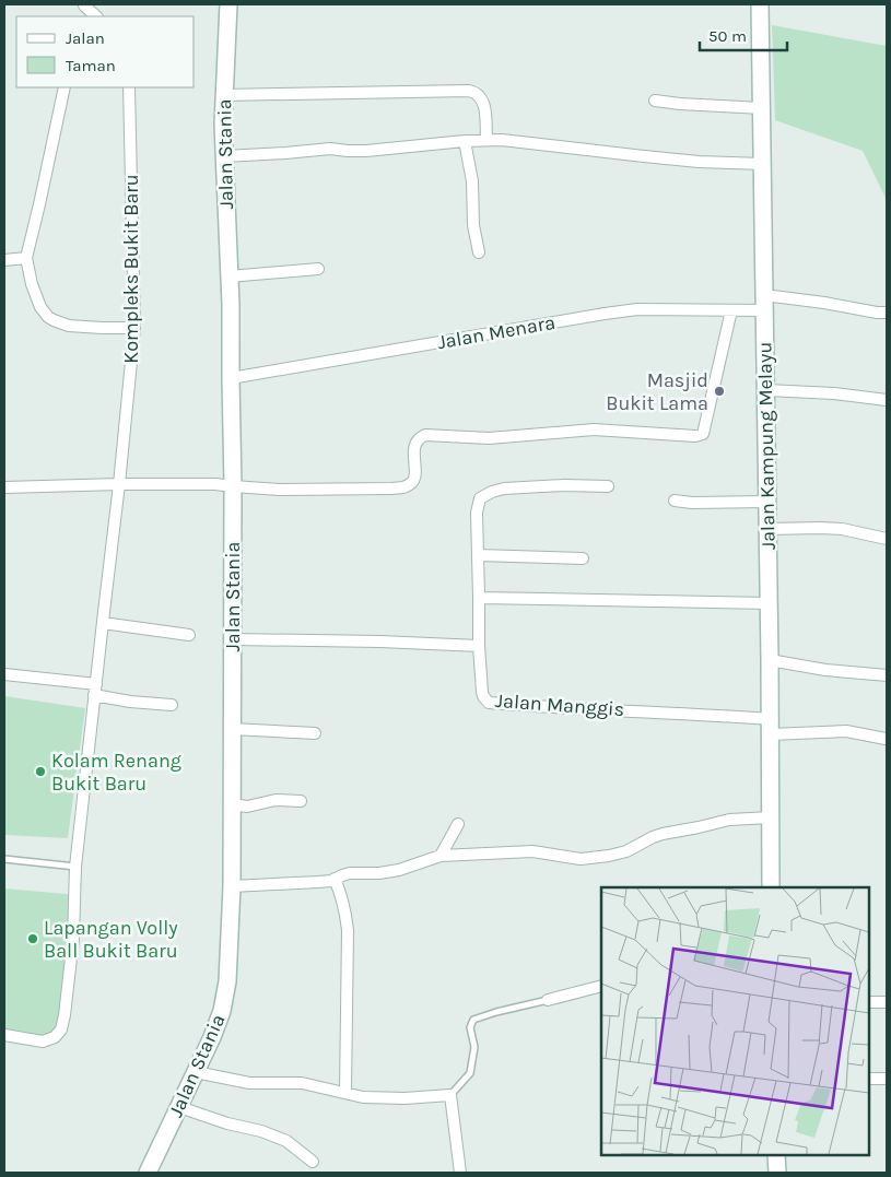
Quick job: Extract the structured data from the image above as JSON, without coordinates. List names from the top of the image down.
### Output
{
  "streets": {
    "street": [
      "Jalan Stania",
      "Kompleks Bukit Baru",
      "Jalan Menara",
      "Jalan Kampung Melayu",
      "Jalan Manggis"
    ]
  },
  "crossings": [
    ["Jalan Stania", "Jalan Menara"],
    ["Jalan Menara", "Jalan Kampung Melayu"],
    ["Jalan Kampung Melayu", "Jalan Manggis"]
  ],
  "places": ["Masjid Bukit Lama", "Kolam Renang Bukit Baru", "Lapangan Volly Ball Bukit Baru"],
  "legend": ["Jalan", "Taman"],
  "scale_bar": "50 m"
}
